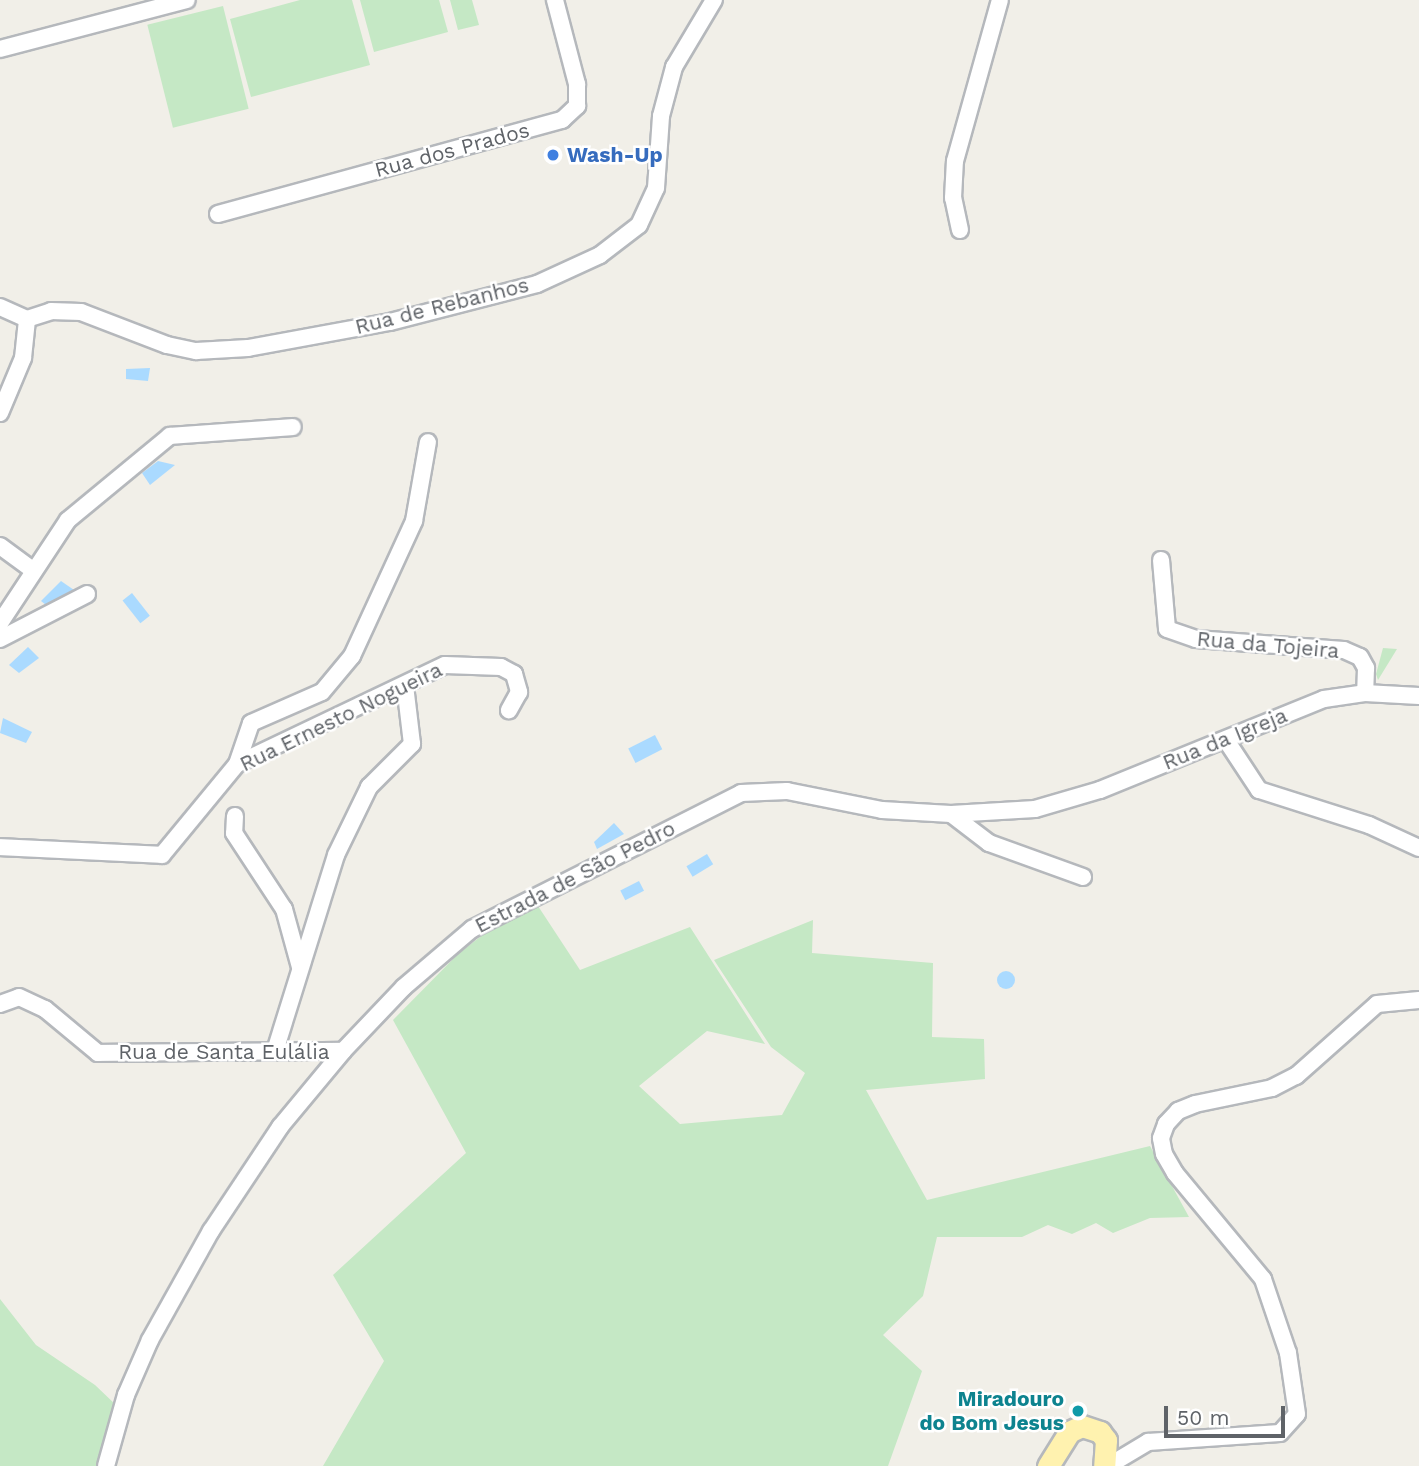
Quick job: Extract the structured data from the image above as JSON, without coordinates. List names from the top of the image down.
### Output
{
  "streets": {
    "street": [
      "Rua dos Prados",
      "Rua de Rebanhos",
      "Rua da Tojeira",
      "Rua Ernesto Nogueira",
      "Rua da Igreja",
      "Estrada de São Pedro",
      "Rua de Santa Eulália"
    ]
  },
  "crossings": [
    ["Rua da Tojeira", "Rua da Igreja"],
    ["Rua da Igreja", "Estrada de São Pedro"],
    ["Estrada de São Pedro", "Rua de Santa Eulália"]
  ],
  "places": ["Wash-Up", "Miradouro do Bom Jesus"],
  "scale_bar": "50 m"
}
